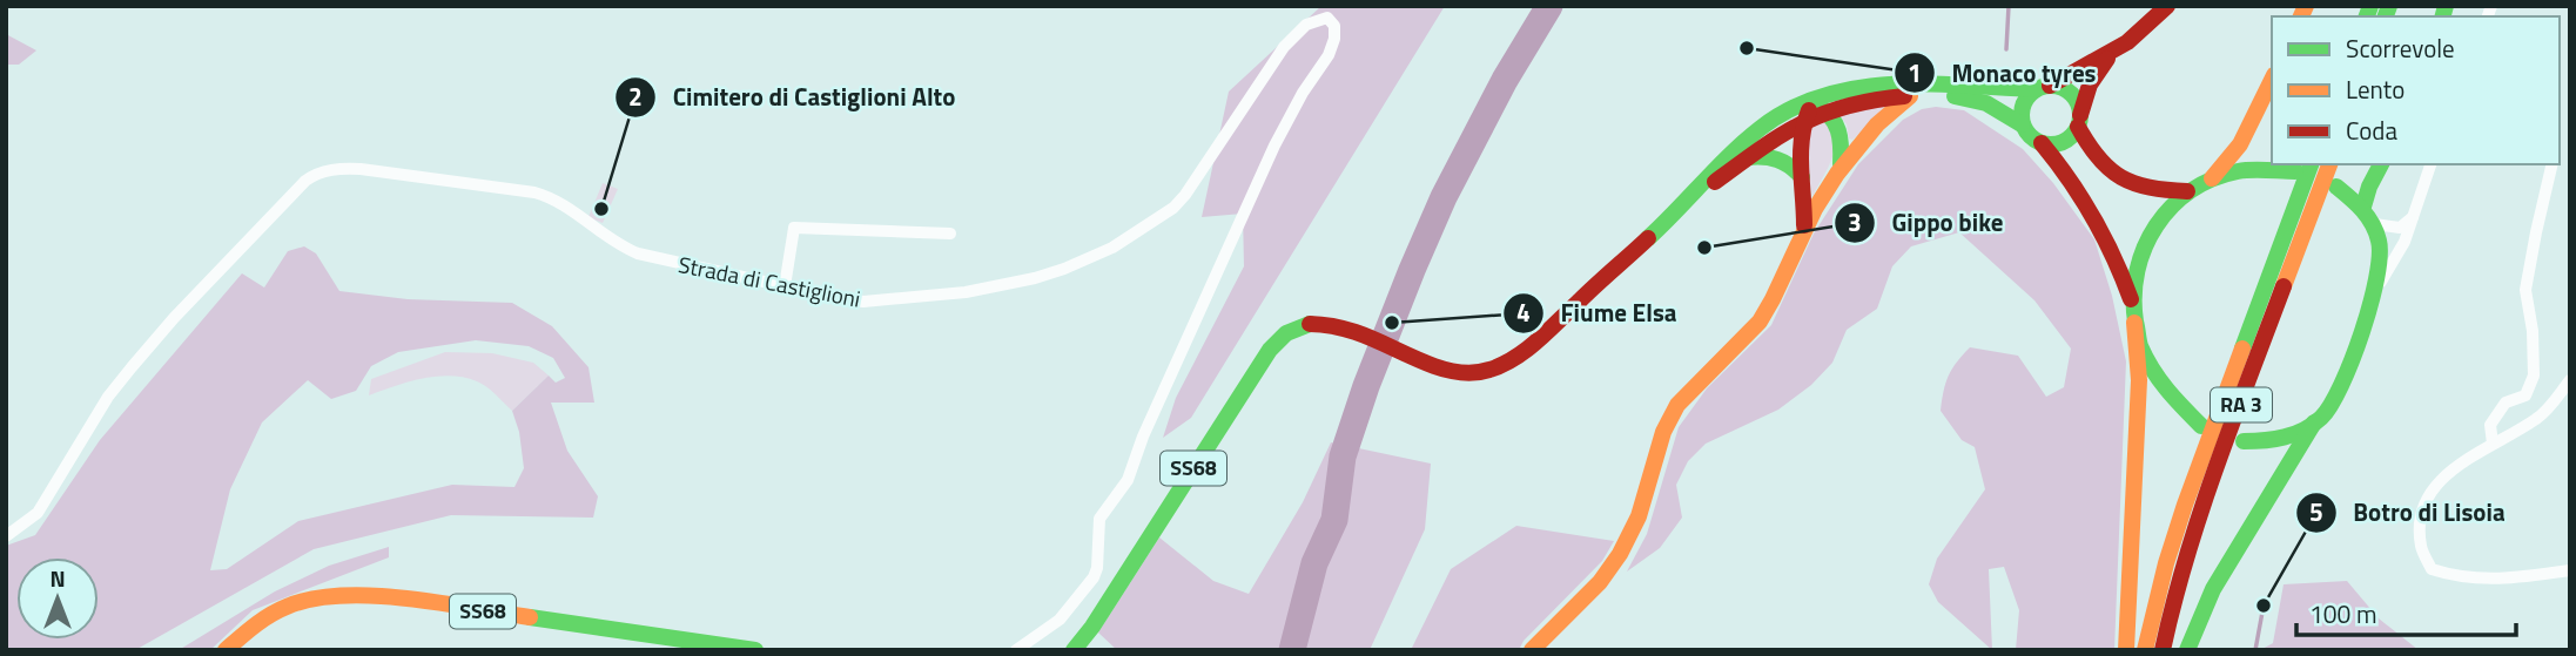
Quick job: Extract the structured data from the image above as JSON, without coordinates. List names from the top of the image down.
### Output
{
  "streets": {
    "main road": ["RA 3", "SS68"],
    "street": ["Strada di Castiglioni"]
  },
  "places": [
    "Monaco tyres",
    "Cimitero di Castiglioni Alto",
    "Gippo bike",
    "Fiume Elsa",
    "Botro di Lisoia"
  ],
  "legend": ["Scorrevole", "Lento", "Coda"],
  "scale_bar": "100 m",
  "north": "top"
}
